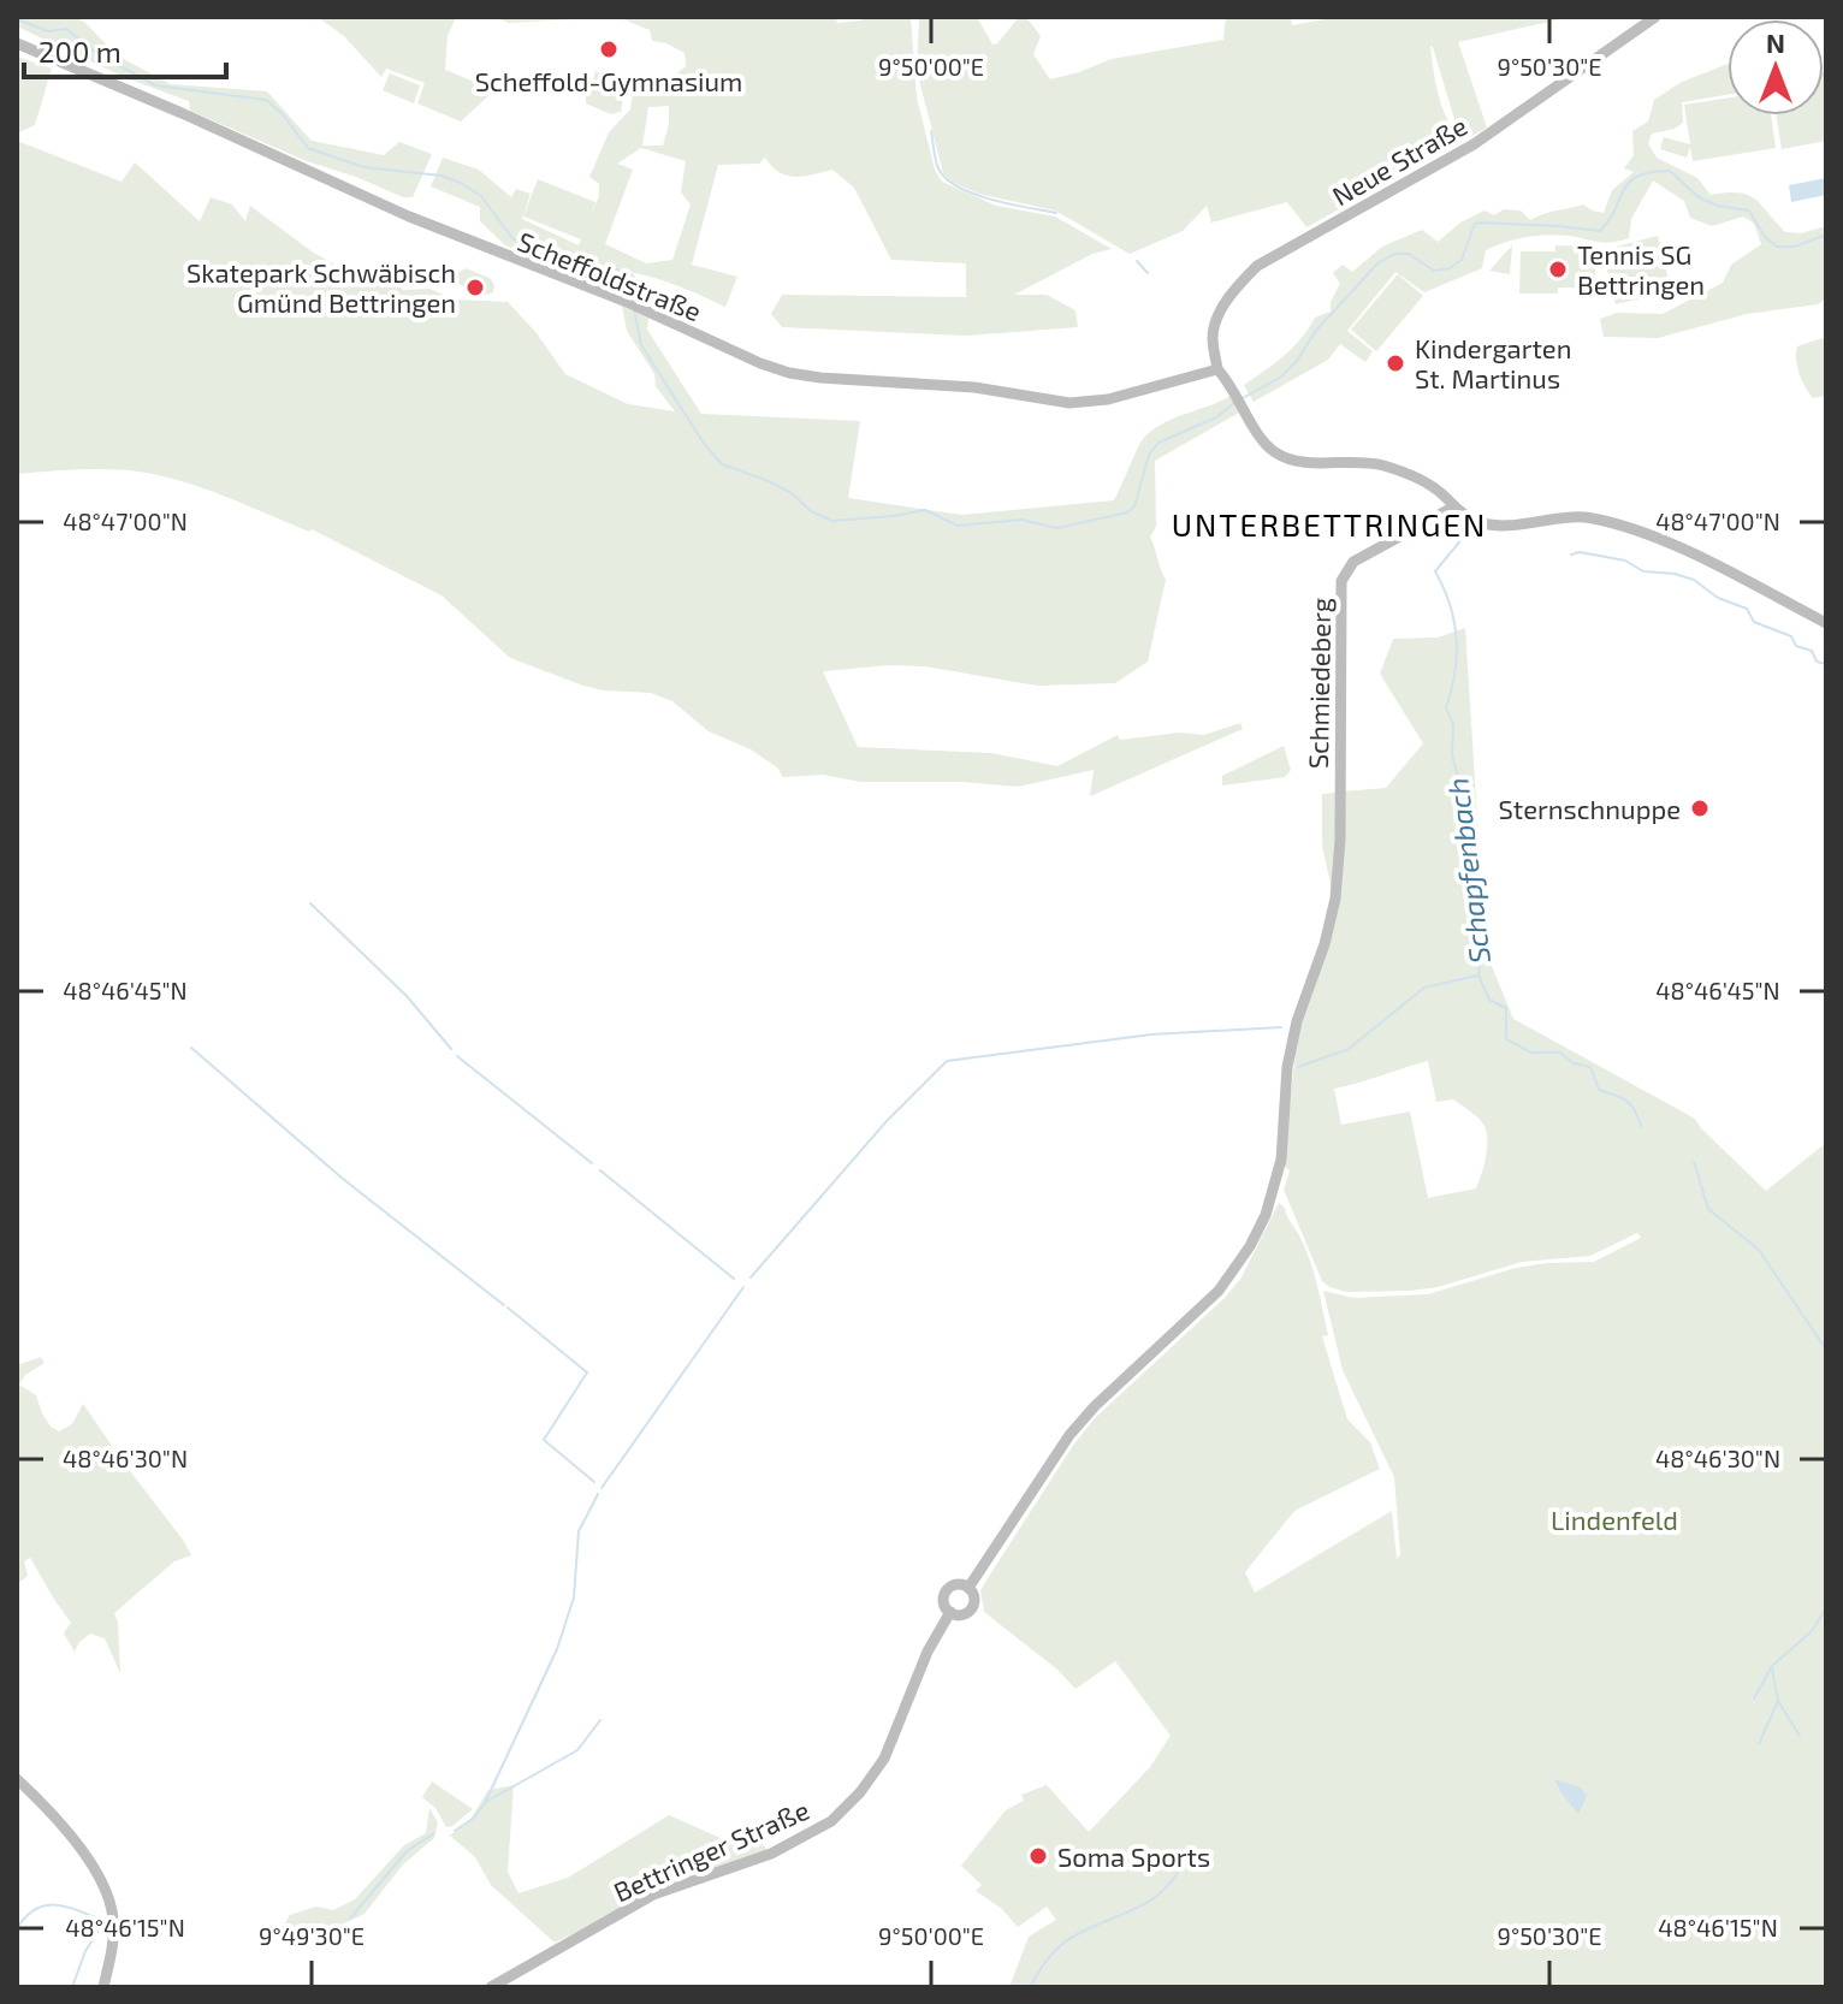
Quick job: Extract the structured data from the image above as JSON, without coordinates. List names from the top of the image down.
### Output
{
  "streets": {
    "street": [
      "Neue Straße",
      "Scheffoldstraße",
      "Schmiedeberg",
      "Bettringer Straße"
    ]
  },
  "crossings": [
    ["Neue Straße", "Scheffoldstraße"],
    ["Schmiedeberg", "Bettringer Straße"]
  ],
  "districts": ["UNTERBETTRINGEN"],
  "water": ["Schapfenbach"],
  "parks": ["Lindenfeld"],
  "places": [
    "Scheffold-Gymnasium",
    "Tennis SG Bettringen",
    "Skatepark Schwäbisch Gmünd Bettringen",
    "Kindergarten St. Martinus",
    "Sternschnuppe",
    "Soma Sports"
  ],
  "scale_bar": "200 m",
  "north": "top",
  "coordinates": [
    "9°50'00\"E",
    "9°50'30\"E",
    "48°47'00\"N",
    "48°46'45\"N",
    "48°46'30\"N",
    "48°46'15\"N",
    "9°49'30\"E"
  ]
}
